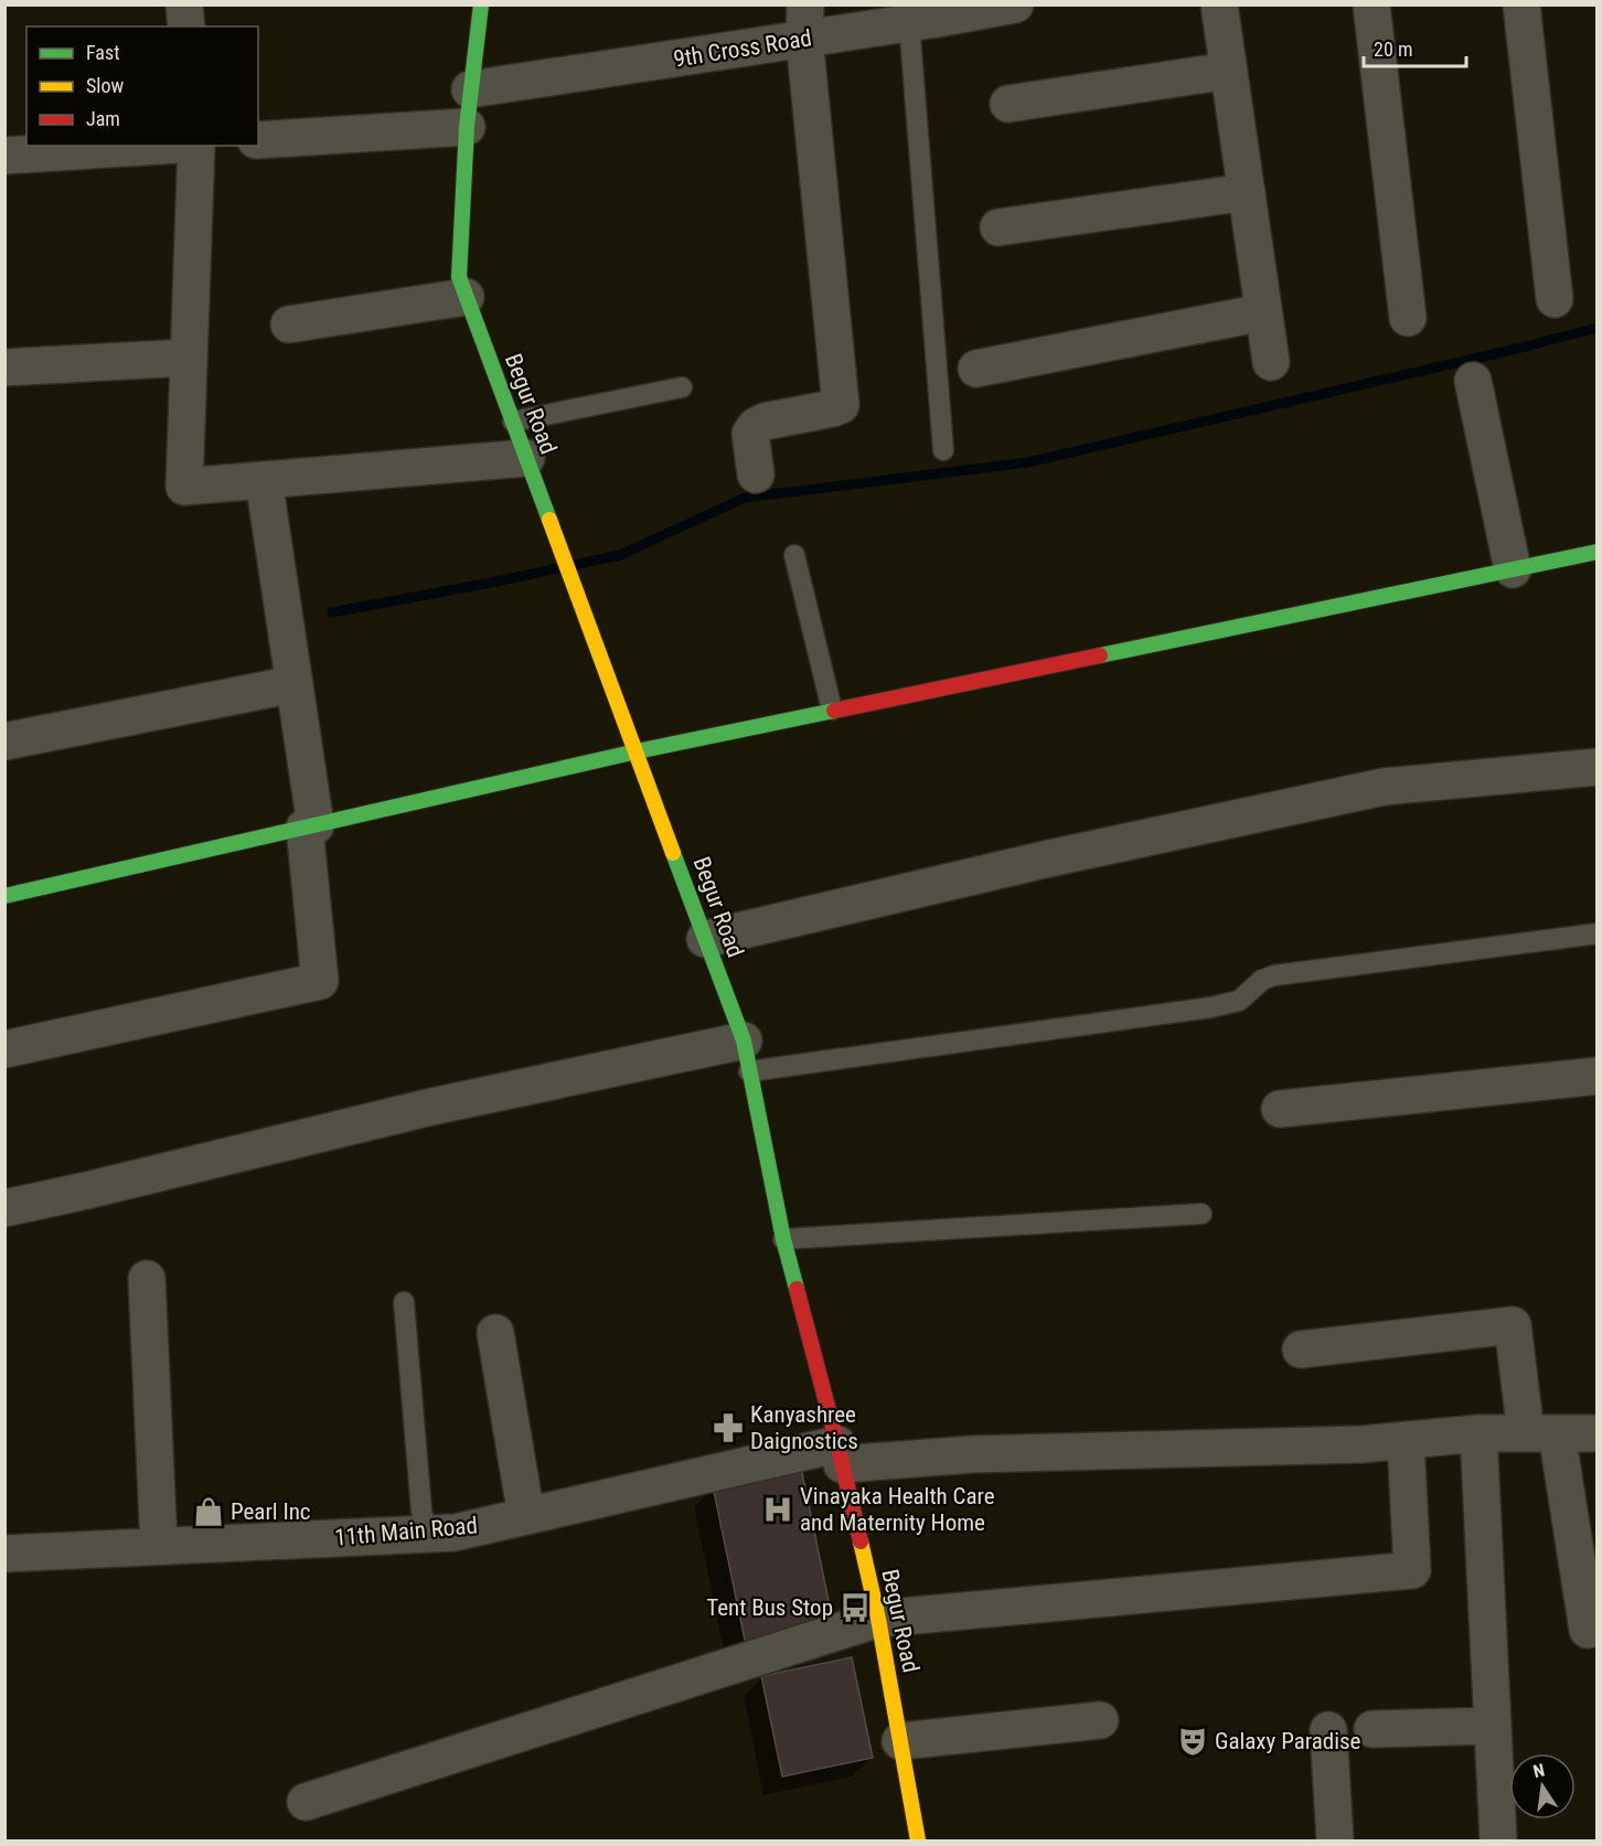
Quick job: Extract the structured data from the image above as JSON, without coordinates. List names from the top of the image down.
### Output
{
  "streets": {
    "main road": ["Begur Road"],
    "street": ["9th Cross Road", "11th Main Road"]
  },
  "crossings": [
    ["9th Cross Road", "Begur Road"],
    ["Begur Road", "11th Main Road"]
  ],
  "places": {
    "pharmacy": ["Kanyashree Daignostics"],
    "hospital": ["Vinayaka Health Care and Maternity Home"],
    "shop": ["Pearl Inc"],
    "bus stop": ["Tent Bus Stop"],
    "theatre": ["Galaxy Paradise"]
  },
  "legend": ["Fast", "Slow", "Jam"],
  "scale_bar": "20 m",
  "north": "top"
}
